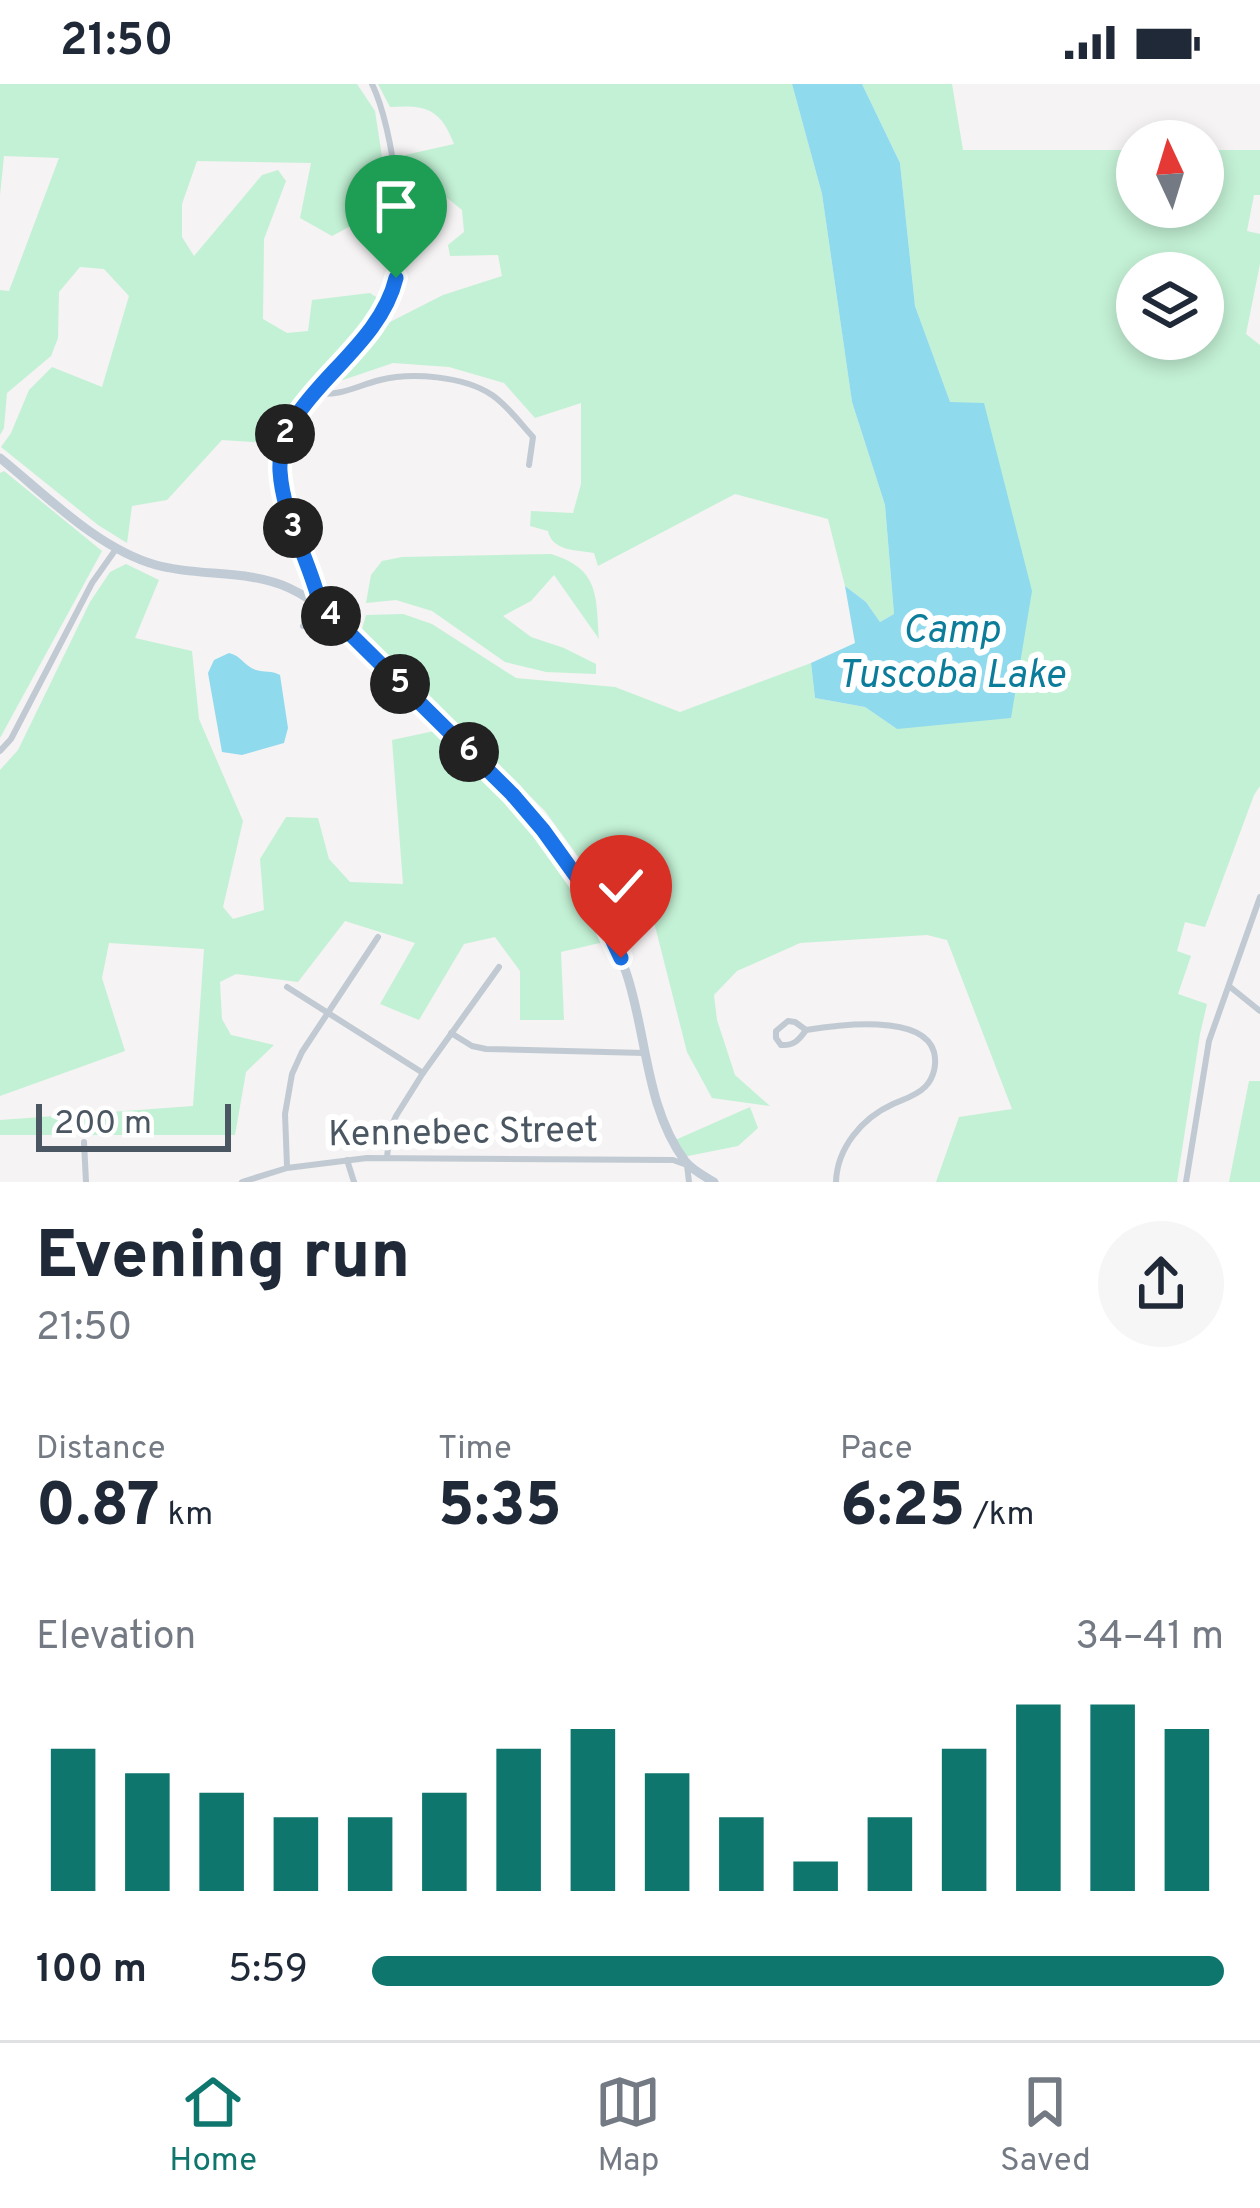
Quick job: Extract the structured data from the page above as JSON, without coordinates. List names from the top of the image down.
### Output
{
  "streets": {
    "street": ["Kennebec Street"]
  },
  "water": ["Camp Tuscoba Lake"],
  "scale_bar": "200 m",
  "north": "top",
  "page": {
    "status": "21:50",
    "pins": [
      "2",
      "3",
      "4",
      "5",
      "6"
    ],
    "scale": "200 m",
    "heading": ["Evening run", "21:50"],
    "stats": [
      ["Distance", "0.87 km"],
      ["Time", "5:35"],
      ["Pace", "6:25 /km"]
    ],
    "chart": ["Elevation", "34–41 m"],
    "list": [
      {
        "name": "100 m",
        "note": "5:59"
      }
    ],
    "tabs": ["Home", "Map", "Saved"]
  }
}
